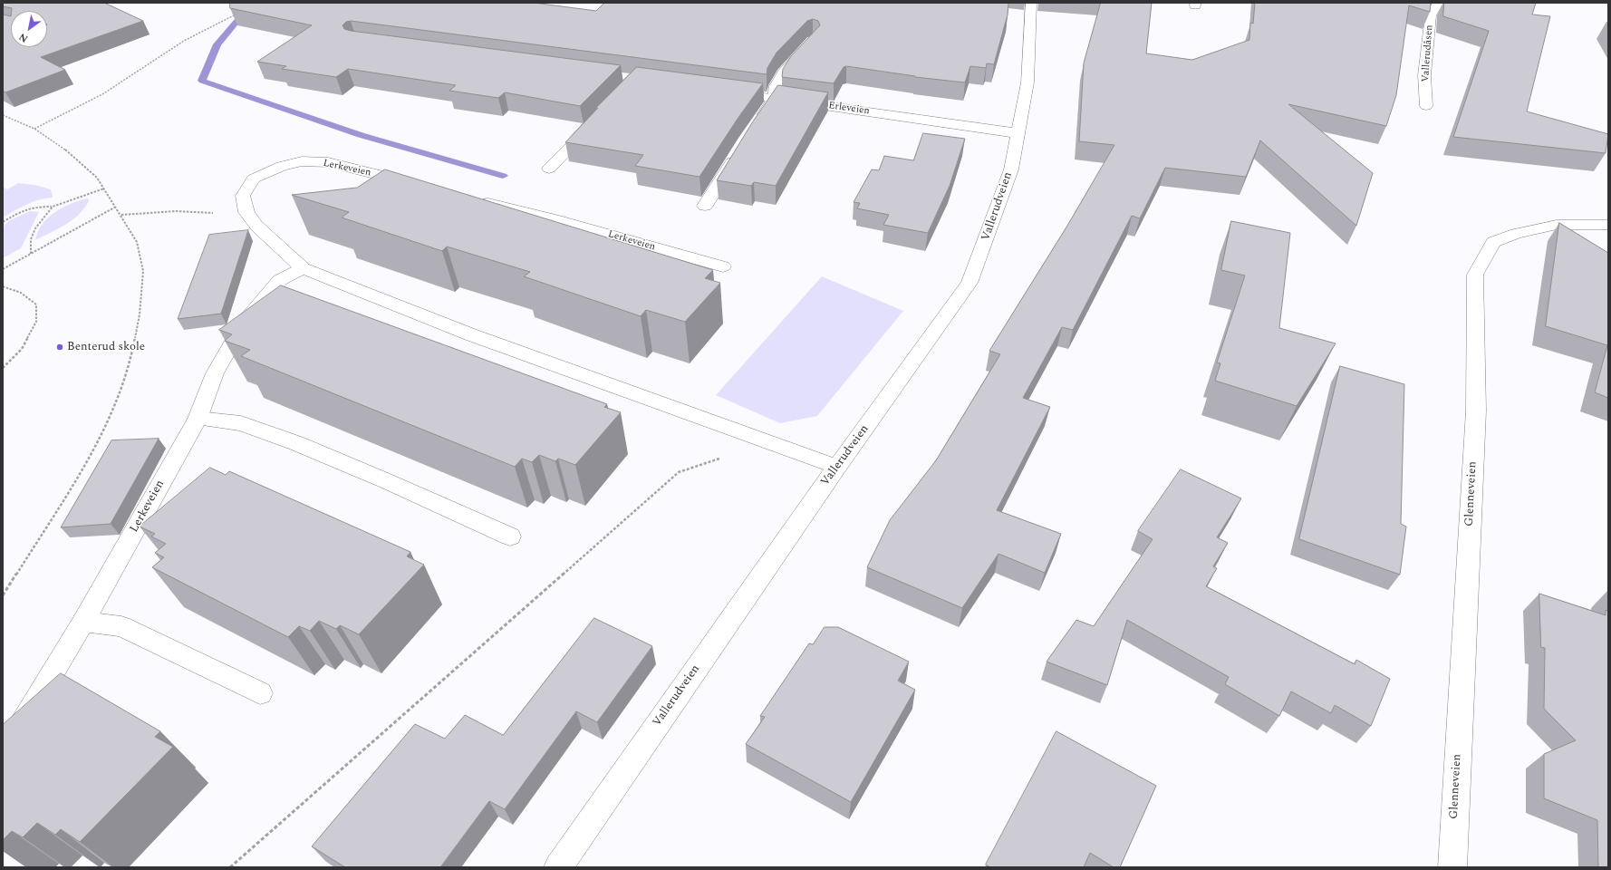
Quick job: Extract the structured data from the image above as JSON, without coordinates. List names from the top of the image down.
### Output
{
  "streets": {
    "street": [
      "Vallerudåsen",
      "Erleveien",
      "Lerkeveien",
      "Vallerudveien",
      "Glenneveien"
    ]
  },
  "crossings": [
    ["Erleveien", "Vallerudveien"],
    ["Lerkeveien", "Vallerudveien"]
  ],
  "places": ["Benterud skole"],
  "north": "bottom left"
}
